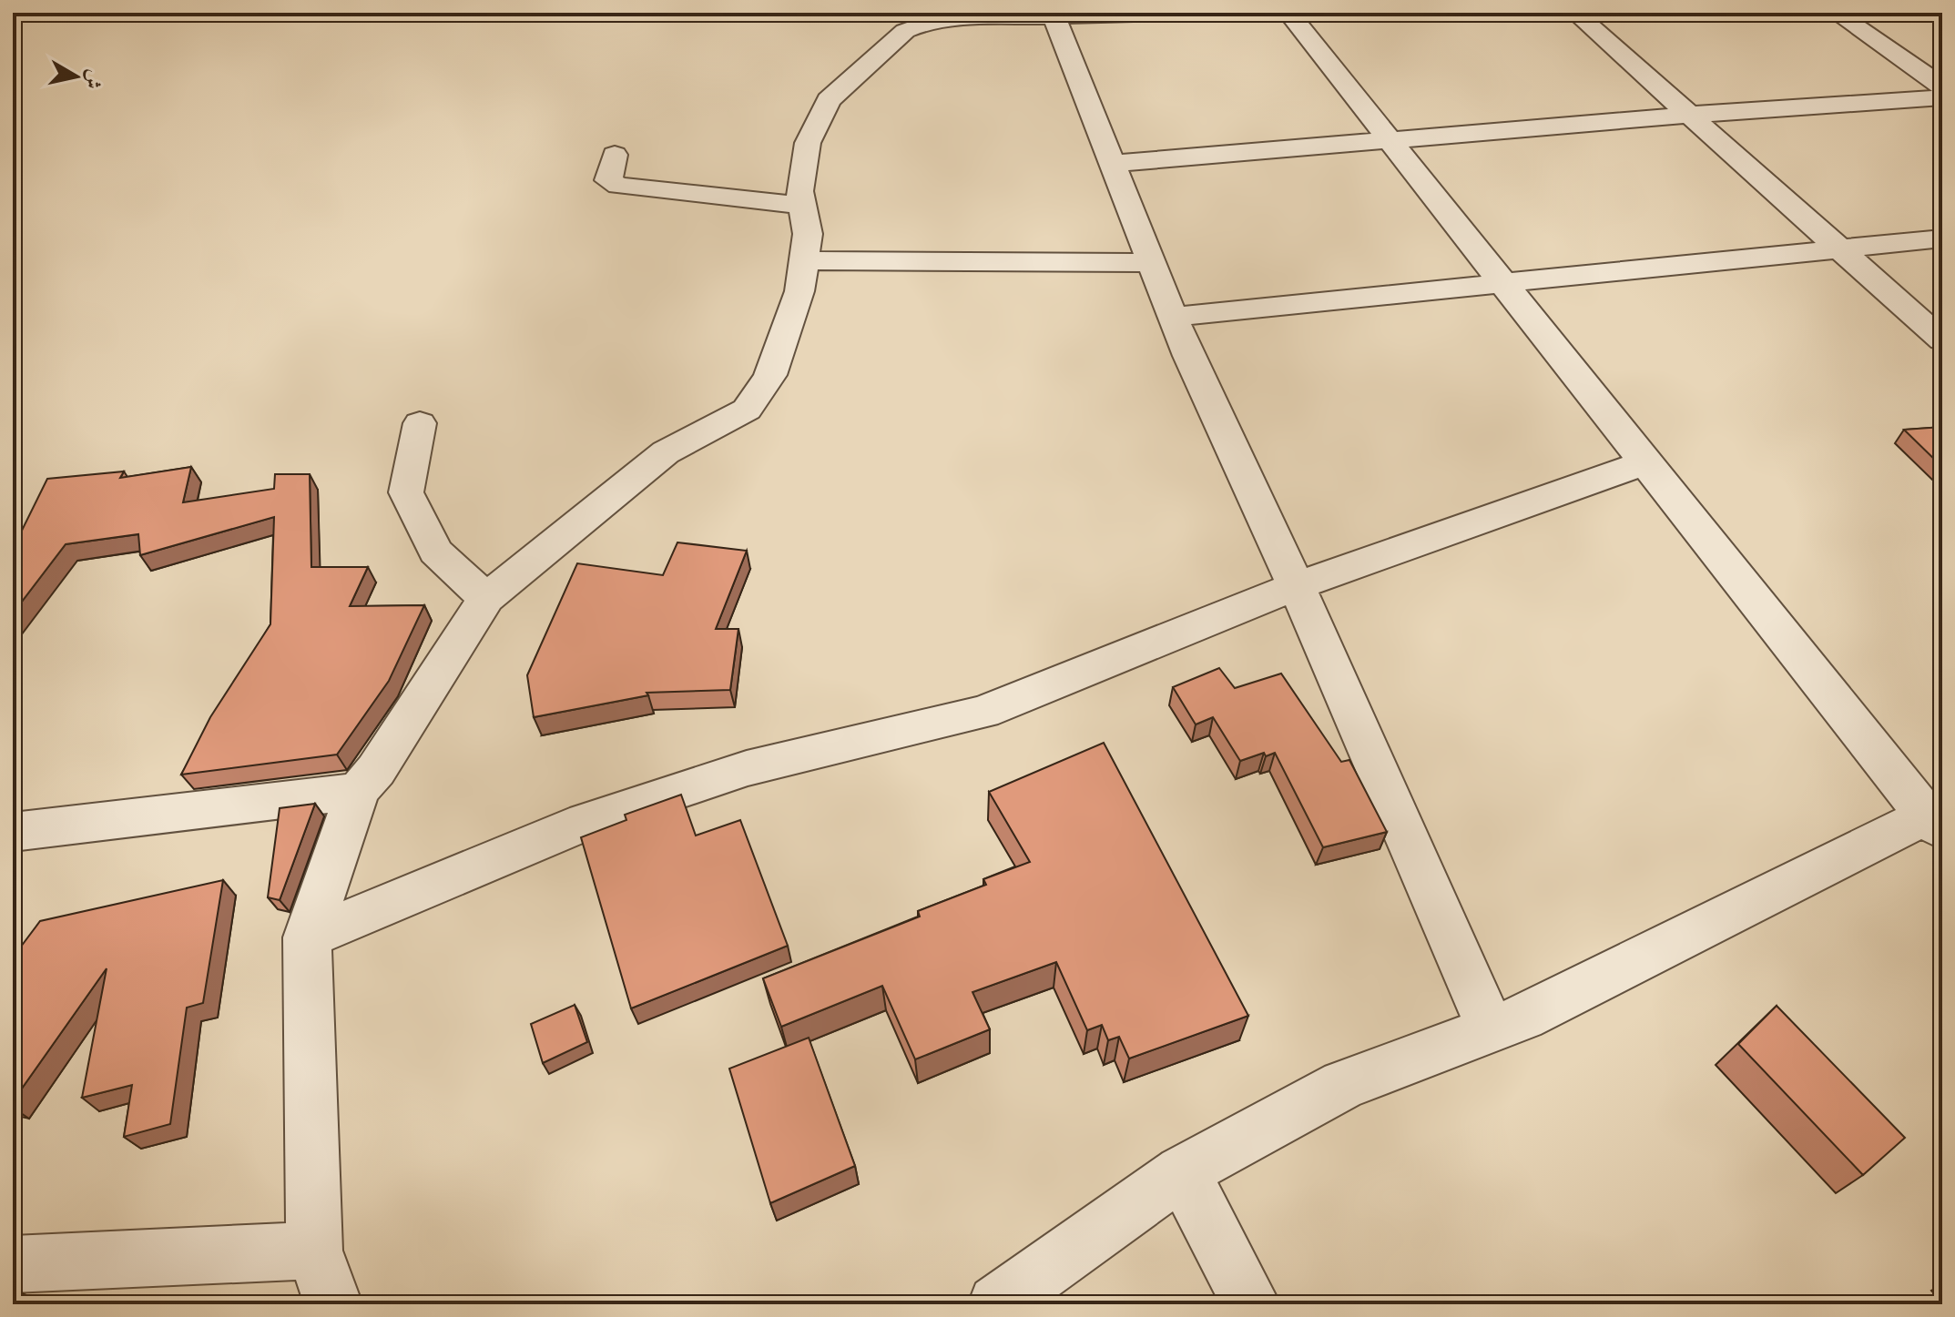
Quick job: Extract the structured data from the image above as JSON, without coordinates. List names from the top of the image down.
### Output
{
  "north": "right"
}
